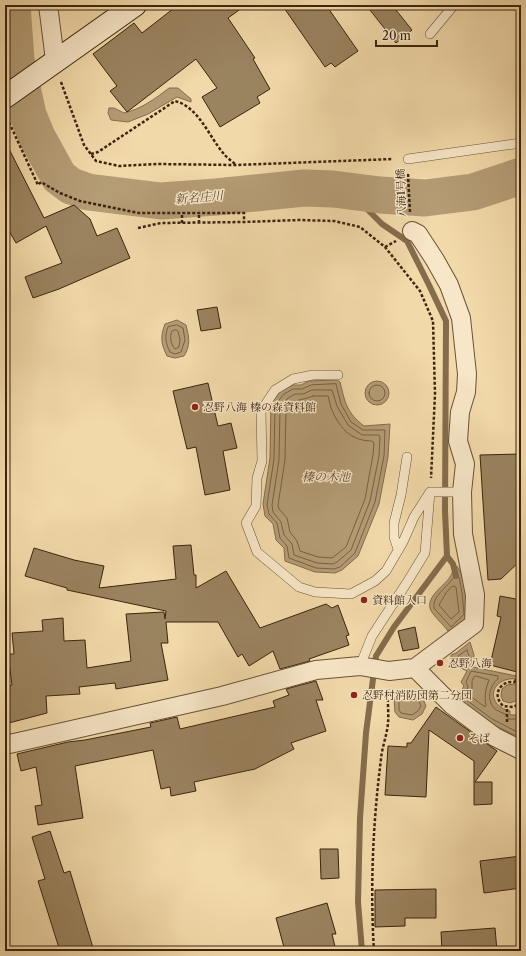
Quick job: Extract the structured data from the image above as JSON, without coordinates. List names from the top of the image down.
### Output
{
  "streets": {
    "path": ["八海1号橋"]
  },
  "water": ["新名庄川", "榛の木池"],
  "places": [
    "忍野八海 榛の森資料館",
    "資料館入口",
    "忍野八海",
    "忍野村消防団第二分団",
    "そば"
  ],
  "scale_bar": "20 m"
}
